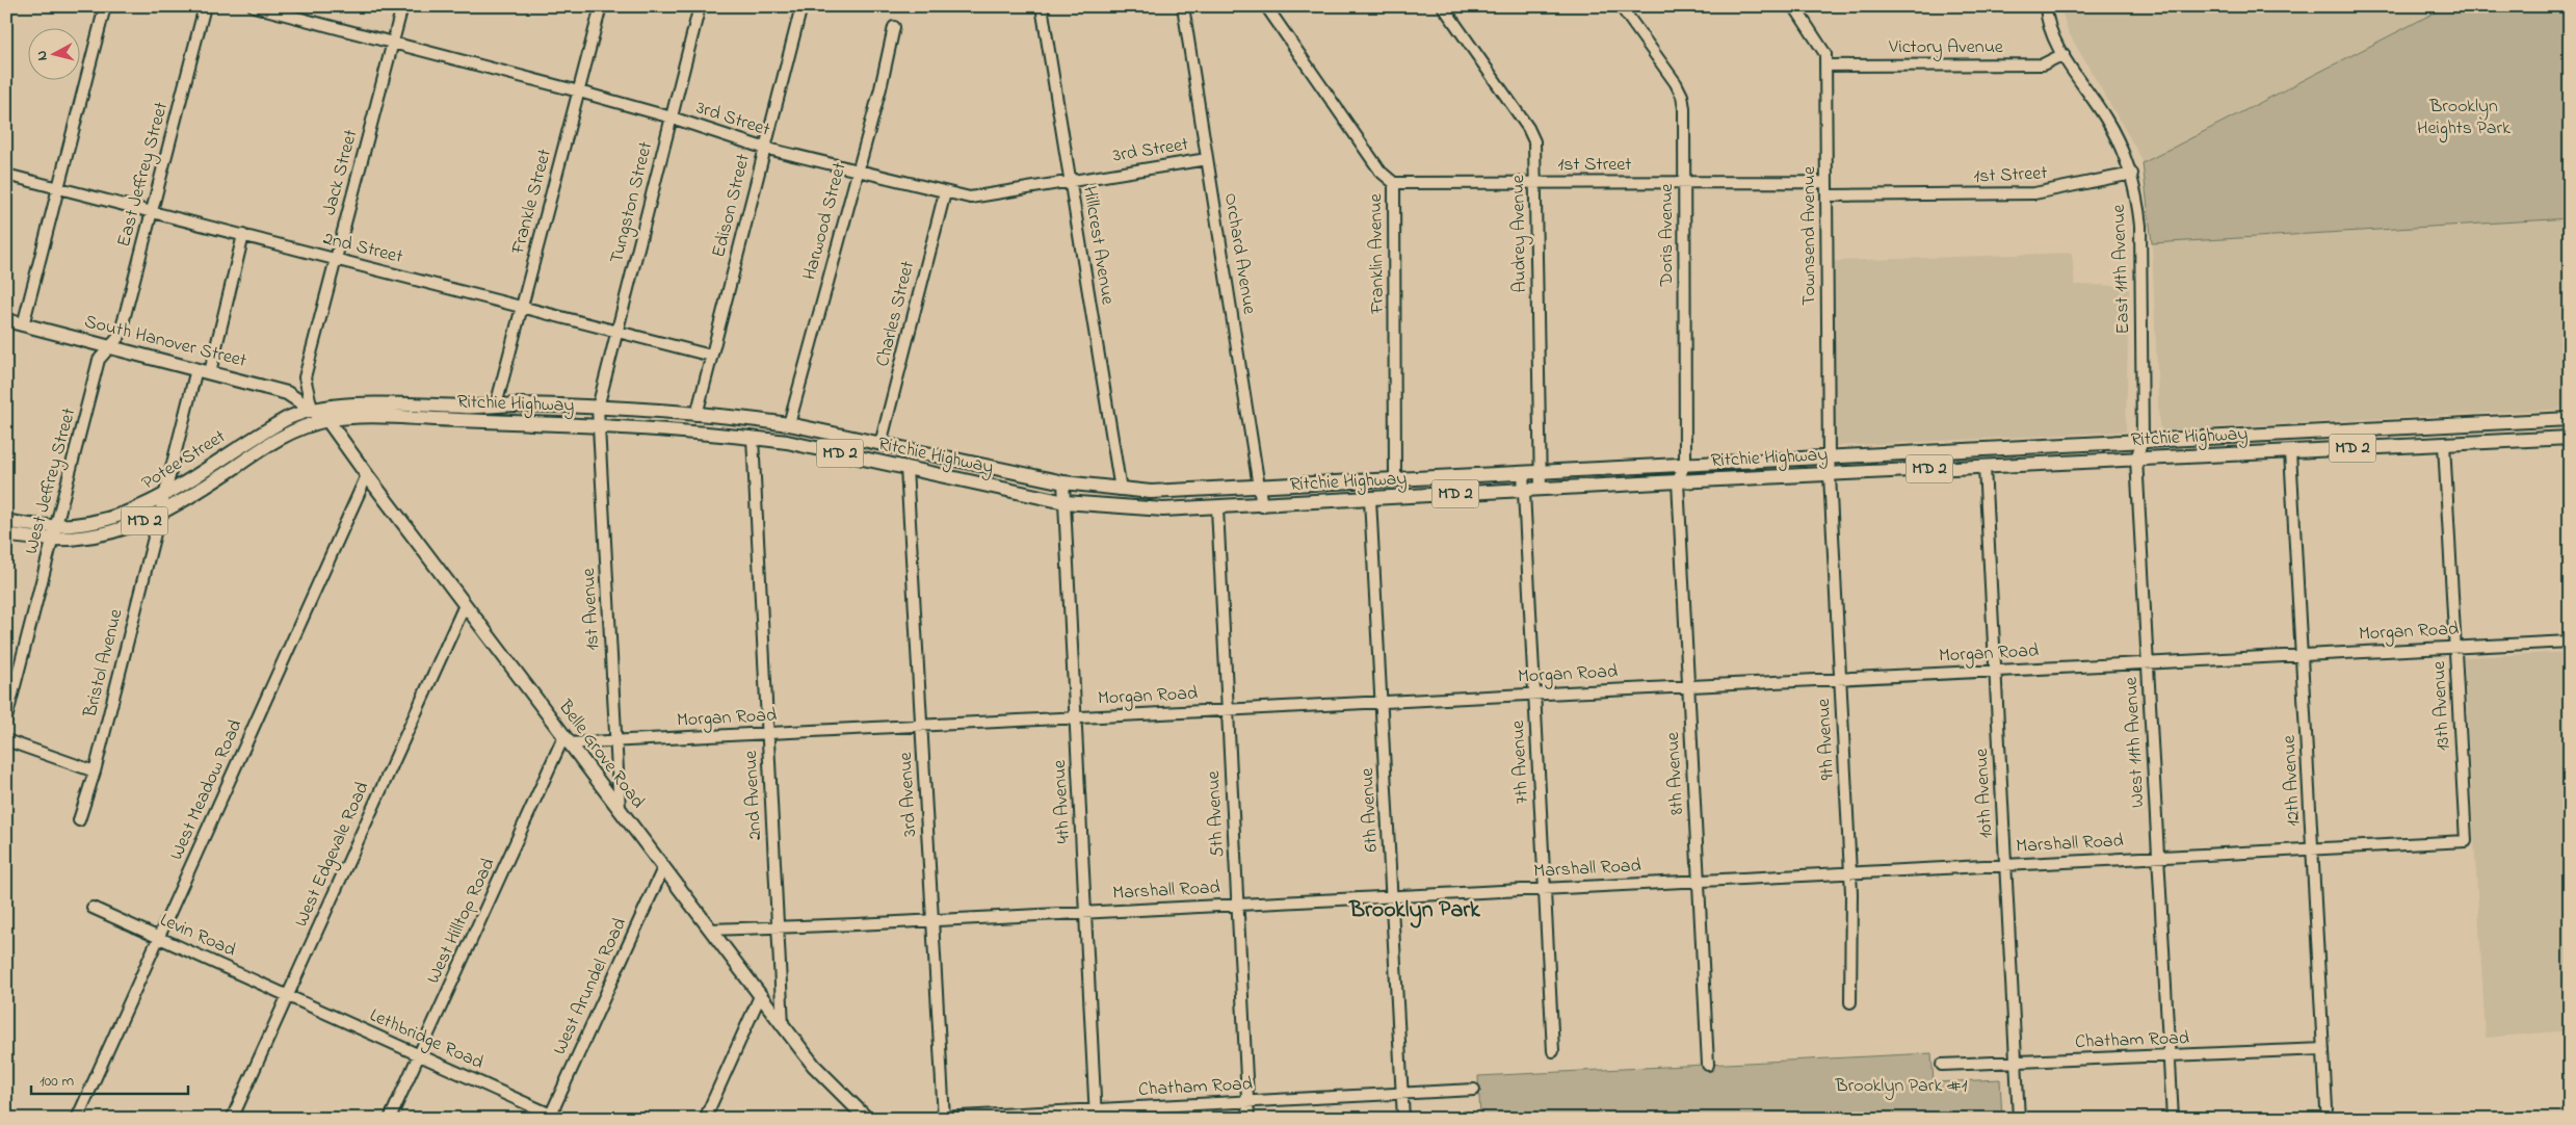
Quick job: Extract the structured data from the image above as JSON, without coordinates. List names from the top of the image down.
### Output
{
  "streets": {
    "main road": [
      "South Hanover Street",
      "Ritchie Highway",
      "MD 2",
      "Potee Street",
      "Belle Grove Road"
    ],
    "street": [
      "Victory Avenue",
      "3rd Street",
      "1st Street",
      "Jack Street",
      "East Jeffrey Street",
      "Frankle Street",
      "Tungston Street",
      "Edison Street",
      "Harwood Street",
      "Audrey Avenue",
      "Doris Avenue",
      "Townsend Avenue",
      "Hillcrest Avenue",
      "2nd Street",
      "Orchard Avenue",
      "Franklin Avenue",
      "East 11th Avenue",
      "Charles Street",
      "West Jeffrey Street",
      "1st Avenue",
      "Morgan Road",
      "Bristol Avenue",
      "13th Avenue",
      "9th Avenue",
      "West 11th Avenue",
      "7th Avenue",
      "8th Avenue",
      "12th Avenue",
      "West Meadow Road",
      "10th Avenue",
      "3rd Avenue",
      "2nd Avenue",
      "4th Avenue",
      "6th Avenue",
      "5th Avenue",
      "Marshall Road",
      "West Edgevale Road",
      "West Hilltop Road",
      "Levin Road",
      "West Arundel Road",
      "Lethbridge Road",
      "Chatham Road"
    ]
  },
  "crossings": [
    ["Victory Avenue", "Townsend Avenue"],
    ["Victory Avenue", "East 11th Avenue"],
    ["3rd Street", "Jack Street"],
    ["3rd Street", "Frankle Street"],
    ["3rd Street", "Tungston Street"],
    ["3rd Street", "Edison Street"],
    ["3rd Street", "Harwood Street"],
    ["3rd Street", "Hillcrest Avenue"],
    ["3rd Street", "Orchard Avenue"],
    ["3rd Street", "Charles Street"],
    ["1st Street", "Audrey Avenue"],
    ["1st Street", "Doris Avenue"],
    ["1st Street", "Townsend Avenue"],
    ["1st Street", "Franklin Avenue"],
    ["1st Street", "East 11th Avenue"],
    ["Jack Street", "2nd Street"],
    ["Jack Street", "South Hanover Street"],
    ["Jack Street", "Ritchie Highway"],
    ["Jack Street", "Potee Street"],
    ["Jack Street", "Belle Grove Road"],
    ["East Jeffrey Street", "2nd Street"],
    ["East Jeffrey Street", "South Hanover Street"],
    ["East Jeffrey Street", "West Jeffrey Street"],
    ["Frankle Street", "2nd Street"],
    ["Frankle Street", "Ritchie Highway"],
    ["Tungston Street", "2nd Street"],
    ["Tungston Street", "Ritchie Highway"],
    ["Tungston Street", "1st Avenue"],
    ["Edison Street", "2nd Street"],
    ["Edison Street", "Ritchie Highway"],
    ["Harwood Street", "Ritchie Highway"],
    ["Audrey Avenue", "Ritchie Highway"],
    ["Doris Avenue", "Ritchie Highway"],
    ["Doris Avenue", "8th Avenue"],
    ["Townsend Avenue", "Ritchie Highway"],
    ["Townsend Avenue", "9th Avenue"],
    ["Hillcrest Avenue", "Ritchie Highway"],
    ["2nd Street", "Bristol Avenue"],
    ["Orchard Avenue", "Ritchie Highway"],
    ["Franklin Avenue", "Ritchie Highway"],
    ["East 11th Avenue", "Ritchie Highway"],
    ["East 11th Avenue", "West 11th Avenue"],
    ["Charles Street", "Ritchie Highway"],
    ["South Hanover Street", "Ritchie Highway"],
    ["South Hanover Street", "Potee Street"],
    ["South Hanover Street", "West Jeffrey Street"],
    ["South Hanover Street", "Bristol Avenue"],
    ["South Hanover Street", "Belle Grove Road"],
    ["Ritchie Highway", "Potee Street"],
    ["Ritchie Highway", "1st Avenue"],
    ["Ritchie Highway", "13th Avenue"],
    ["Ritchie Highway", "9th Avenue"],
    ["Ritchie Highway", "West 11th Avenue"],
    ["Ritchie Highway", "Belle Grove Road"],
    ["Ritchie Highway", "7th Avenue"],
    ["Ritchie Highway", "8th Avenue"],
    ["Ritchie Highway", "12th Avenue"],
    ["Ritchie Highway", "10th Avenue"],
    ["Ritchie Highway", "3rd Avenue"],
    ["Ritchie Highway", "2nd Avenue"],
    ["Ritchie Highway", "4th Avenue"],
    ["Ritchie Highway", "6th Avenue"],
    ["Ritchie Highway", "5th Avenue"],
    ["Potee Street", "West Jeffrey Street"],
    ["Potee Street", "Bristol Avenue"],
    ["Potee Street", "Belle Grove Road"],
    ["1st Avenue", "Morgan Road"],
    ["1st Avenue", "Belle Grove Road"],
    ["Morgan Road", "13th Avenue"],
    ["Morgan Road", "9th Avenue"],
    ["Morgan Road", "West 11th Avenue"],
    ["Morgan Road", "Belle Grove Road"],
    ["Morgan Road", "7th Avenue"],
    ["Morgan Road", "8th Avenue"],
    ["Morgan Road", "12th Avenue"],
    ["Morgan Road", "10th Avenue"],
    ["Morgan Road", "3rd Avenue"],
    ["Morgan Road", "2nd Avenue"],
    ["Morgan Road", "4th Avenue"],
    ["Morgan Road", "6th Avenue"],
    ["Morgan Road", "5th Avenue"],
    ["Morgan Road", "West Hilltop Road"],
    ["13th Avenue", "Marshall Road"],
    ["9th Avenue", "Marshall Road"],
    ["West 11th Avenue", "Marshall Road"],
    ["West 11th Avenue", "Chatham Road"],
    ["Belle Grove Road", "West Meadow Road"],
    ["Belle Grove Road", "2nd Avenue"],
    ["Belle Grove Road", "Marshall Road"],
    ["Belle Grove Road", "West Edgevale Road"],
    ["Belle Grove Road", "West Hilltop Road"],
    ["Belle Grove Road", "West Arundel Road"],
    ["7th Avenue", "Marshall Road"],
    ["8th Avenue", "Marshall Road"],
    ["12th Avenue", "Marshall Road"],
    ["12th Avenue", "Chatham Road"],
    ["West Meadow Road", "Levin Road"],
    ["10th Avenue", "Marshall Road"],
    ["10th Avenue", "Chatham Road"],
    ["3rd Avenue", "Marshall Road"],
    ["3rd Avenue", "Chatham Road"],
    ["2nd Avenue", "Marshall Road"],
    ["4th Avenue", "Marshall Road"],
    ["4th Avenue", "Chatham Road"],
    ["6th Avenue", "Marshall Road"],
    ["6th Avenue", "Chatham Road"],
    ["5th Avenue", "Marshall Road"],
    ["5th Avenue", "Chatham Road"],
    ["West Edgevale Road", "Levin Road"],
    ["West Edgevale Road", "Lethbridge Road"],
    ["West Hilltop Road", "Lethbridge Road"],
    ["Levin Road", "Lethbridge Road"],
    ["West Arundel Road", "Lethbridge Road"]
  ],
  "districts": ["Brooklyn Park"],
  "parks": ["Brooklyn Heights Park", "Brooklyn Park #1"],
  "scale_bar": "100 m",
  "north": "left"
}
